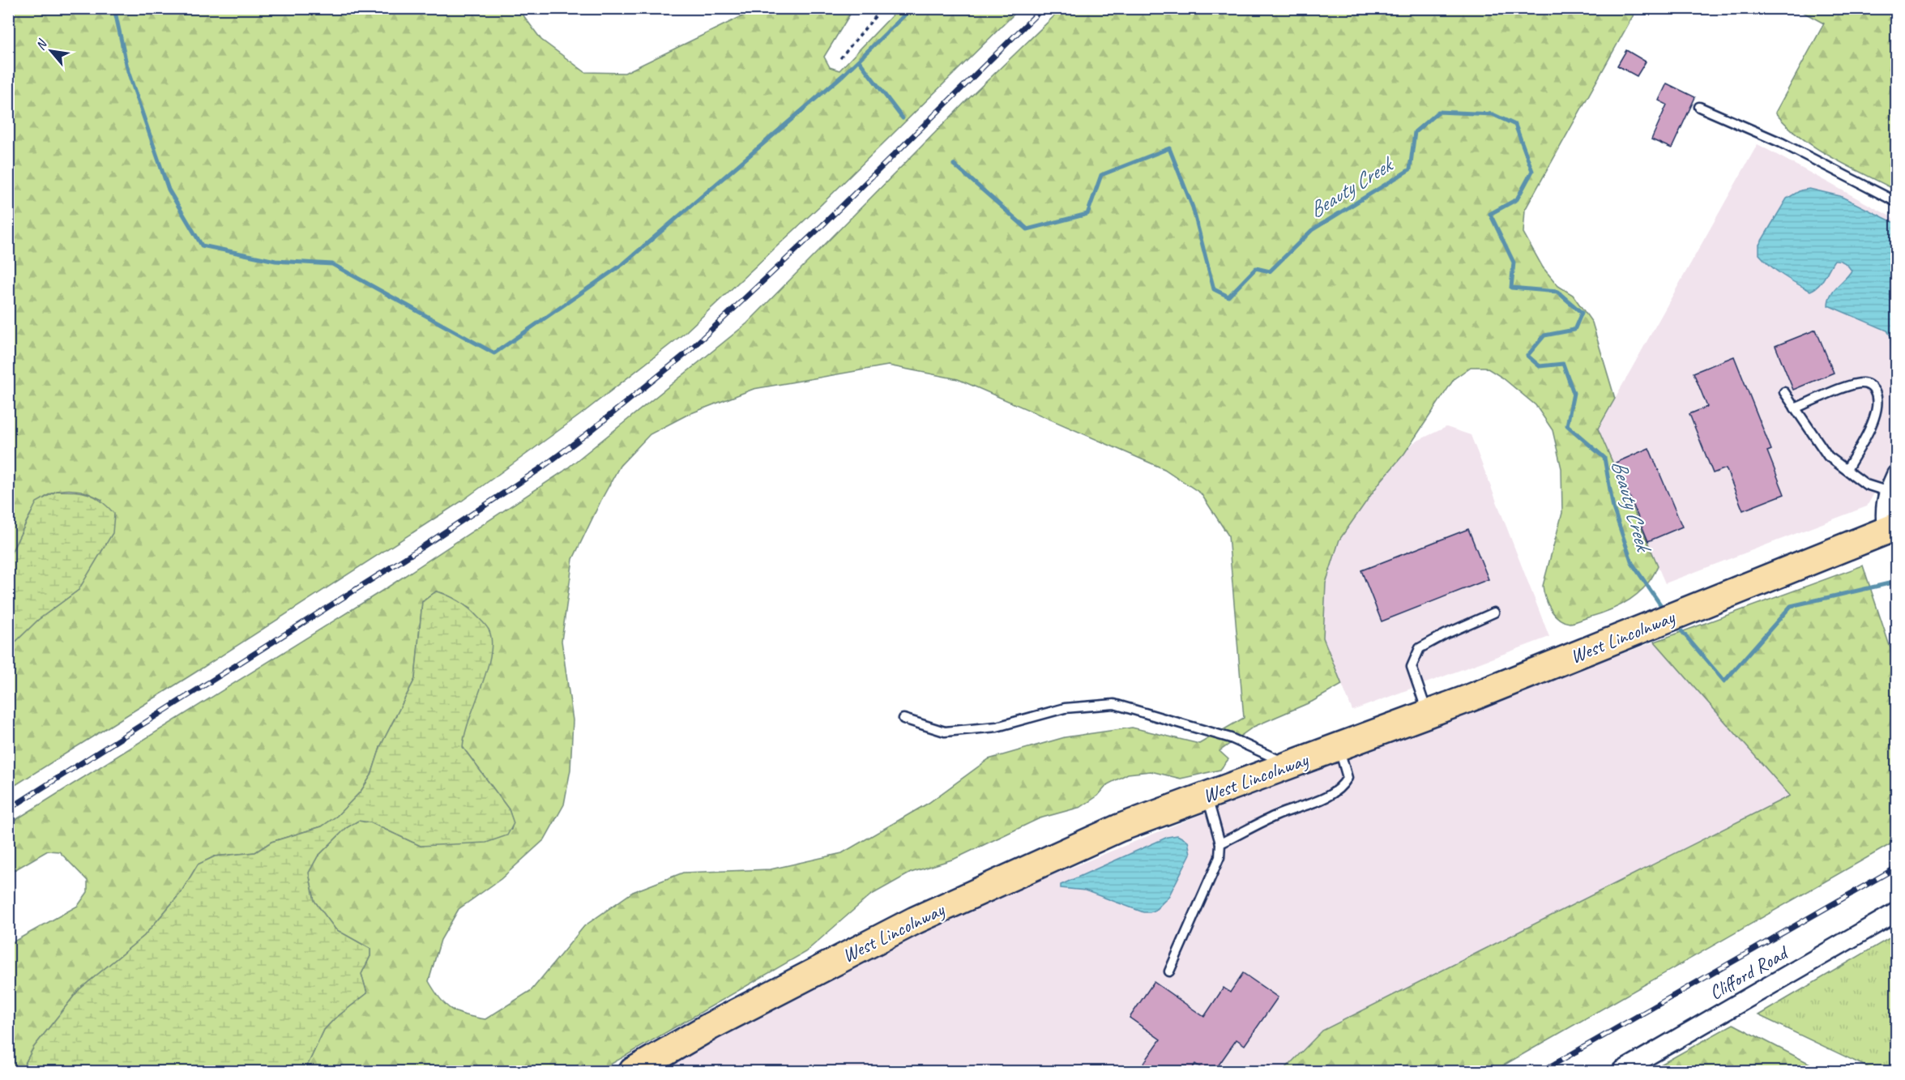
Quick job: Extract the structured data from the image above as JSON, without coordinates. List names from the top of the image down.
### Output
{
  "streets": {
    "main road": ["West Lincolnway"],
    "street": ["Clifford Road"]
  },
  "water": ["Beauty Creek"],
  "north": "top left"
}
